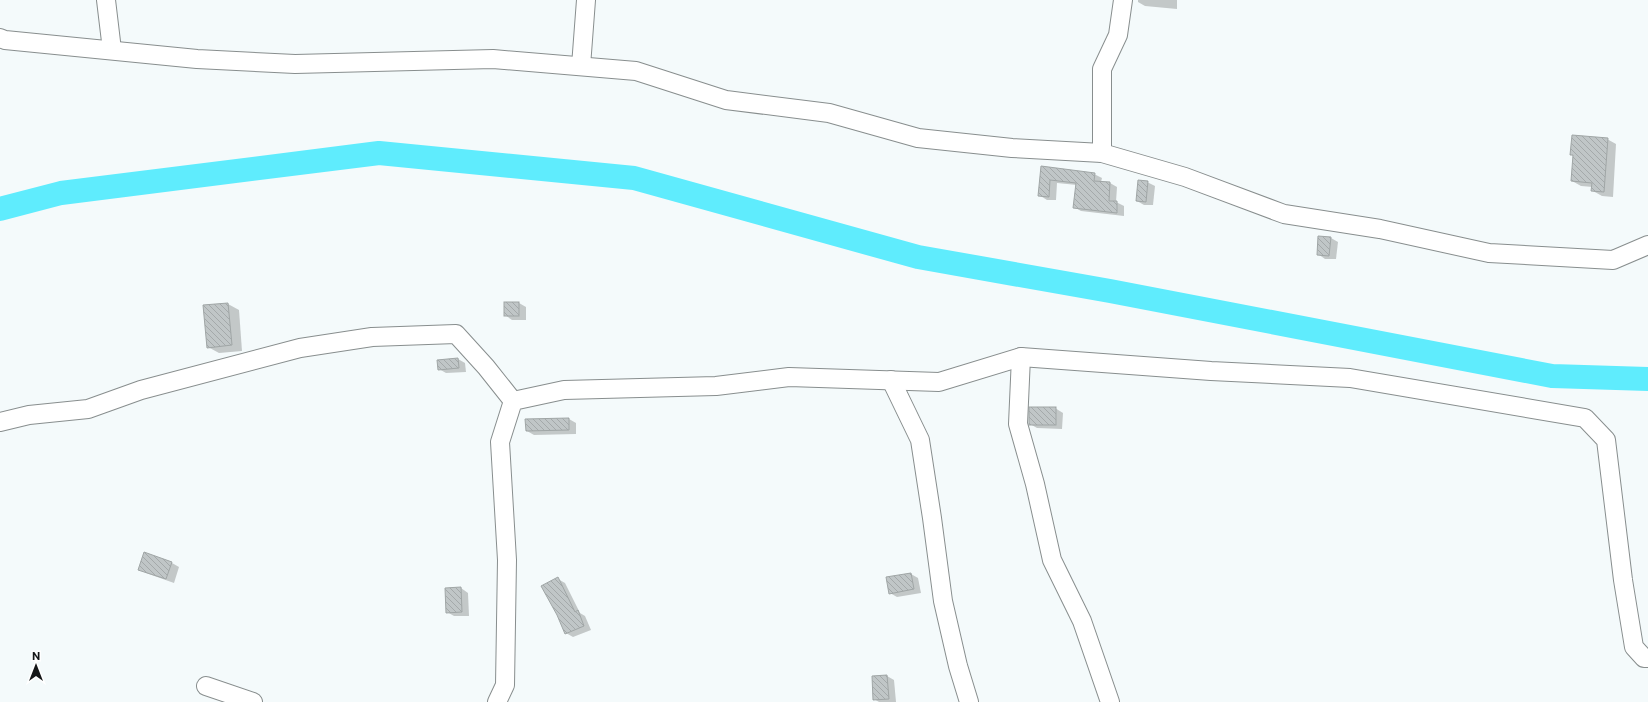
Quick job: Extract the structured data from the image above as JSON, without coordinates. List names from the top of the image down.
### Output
{
  "north": "top"
}
